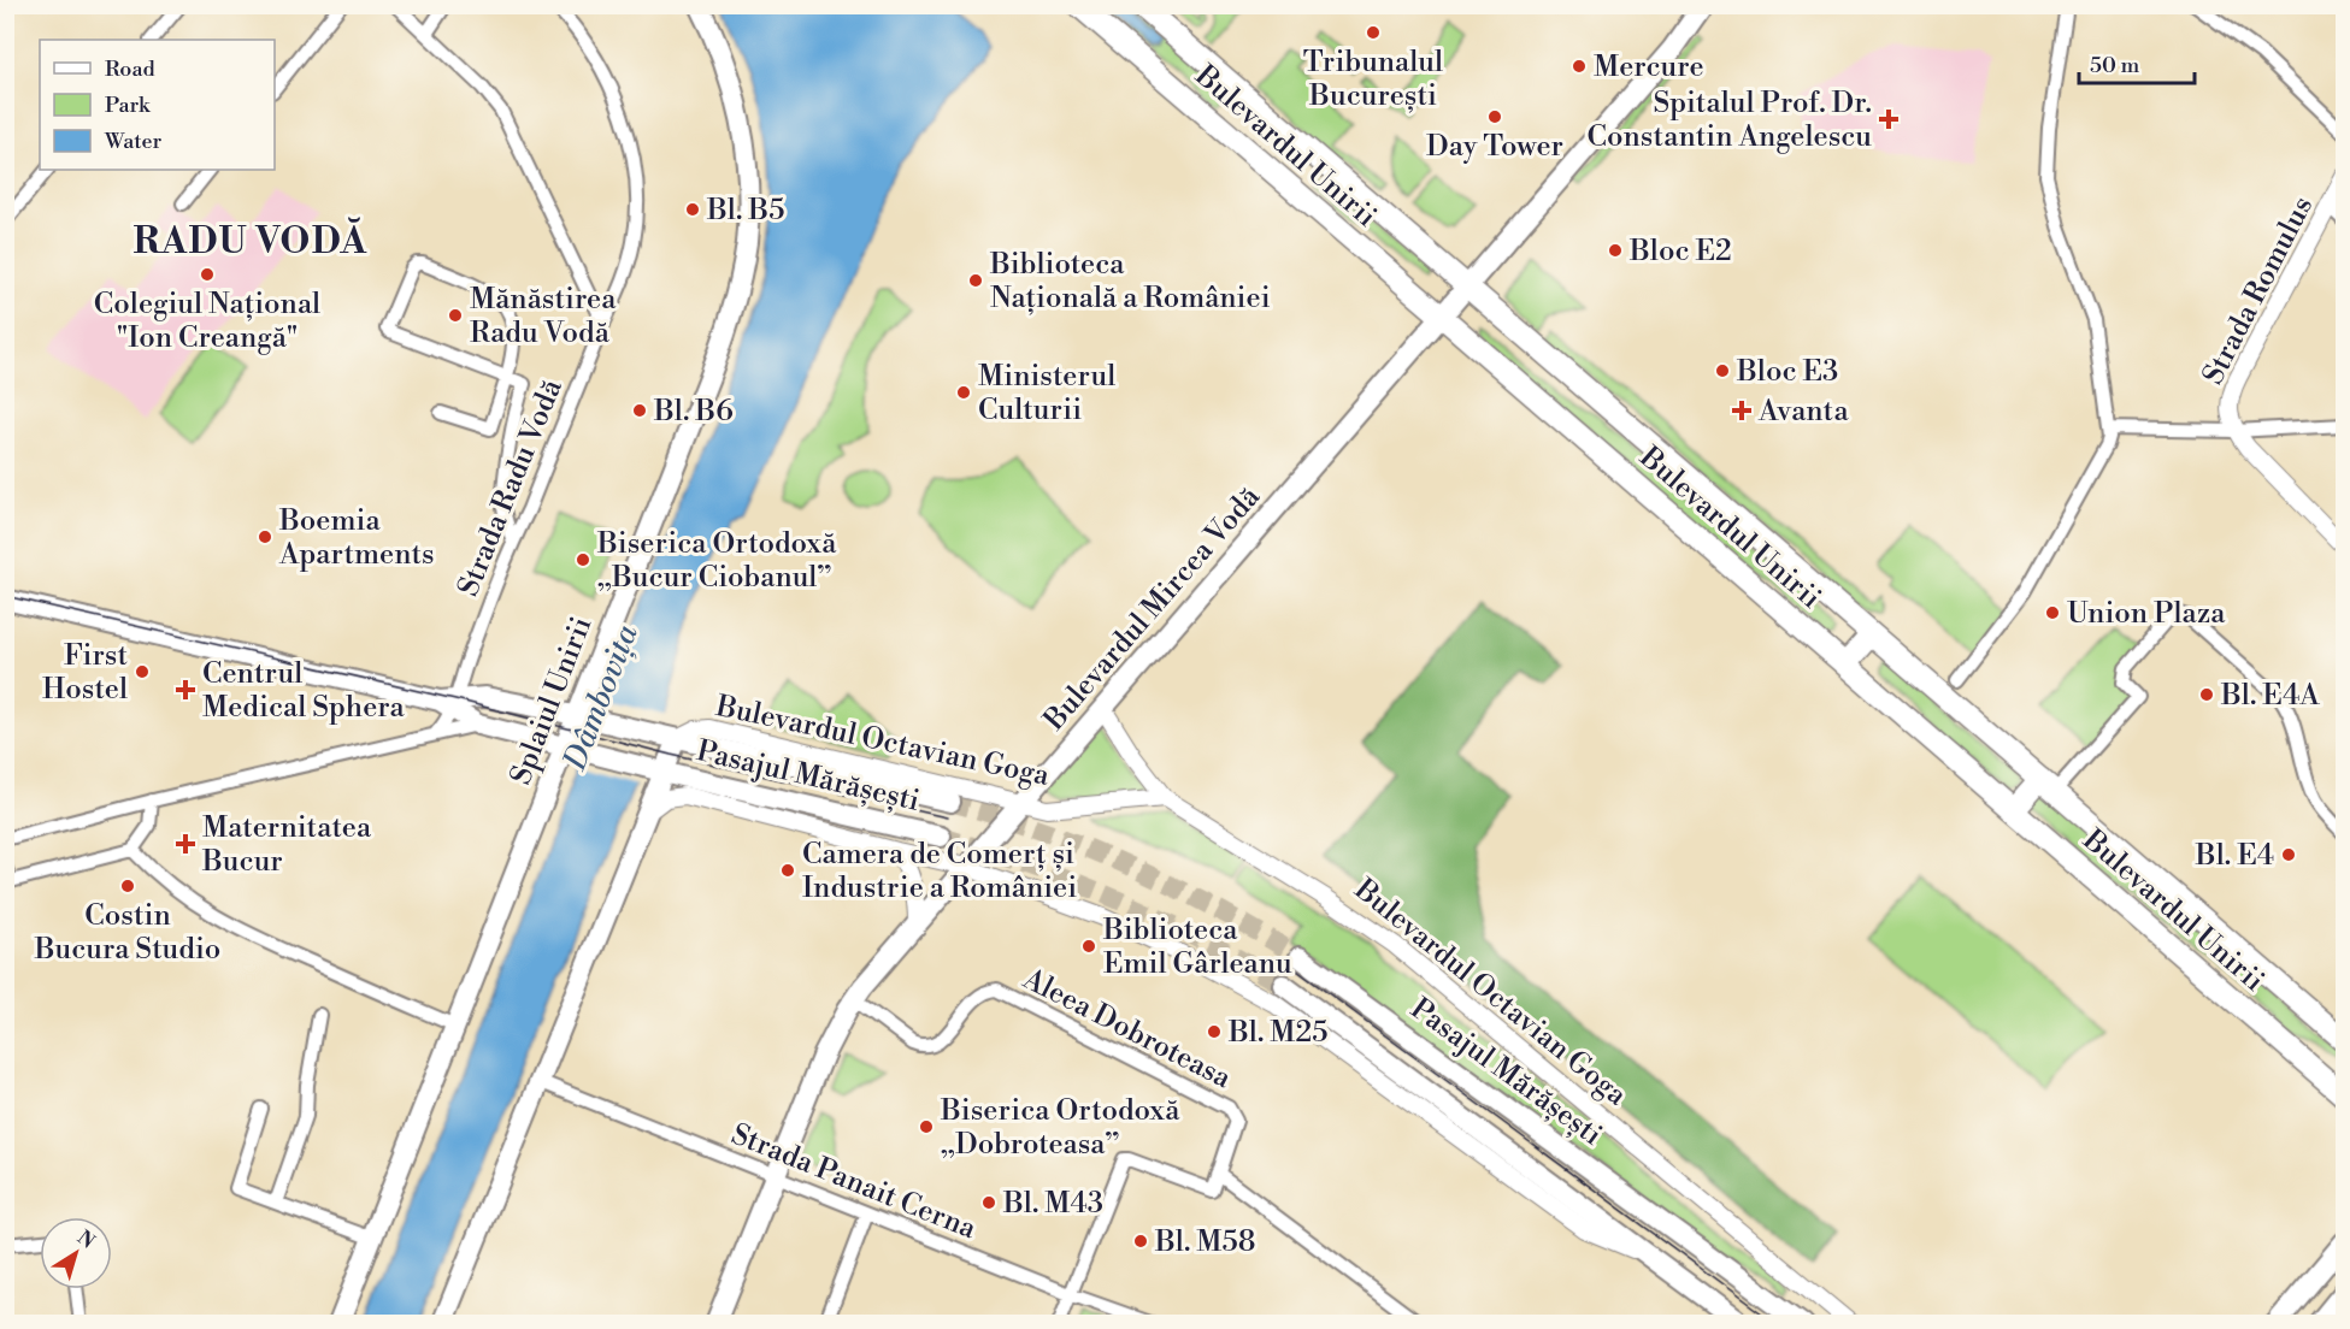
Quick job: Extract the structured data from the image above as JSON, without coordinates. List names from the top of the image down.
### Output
{
  "streets": {
    "main road": [
      "Bulevardul Unirii",
      "Bulevardul Mircea Vodă",
      "Splaiul Unirii",
      "Pasajul Mărășești"
    ],
    "street": [
      "Strada Romulus",
      "Strada Radu Vodă",
      "Bulevardul Octavian Goga",
      "Aleea Dobroteasa",
      "Strada Panait Cerna"
    ]
  },
  "crossings": [
    ["Bulevardul Unirii", "Bulevardul Mircea Vodă"],
    ["Strada Radu Vodă", "Pasajul Mărășești"],
    ["Bulevardul Mircea Vodă", "Bulevardul Octavian Goga"],
    ["Bulevardul Mircea Vodă", "Aleea Dobroteasa"],
    ["Bulevardul Mircea Vodă", "Strada Panait Cerna"],
    ["Splaiul Unirii", "Pasajul Mărășești"],
    ["Bulevardul Octavian Goga", "Pasajul Mărășești"]
  ],
  "districts": ["RADU VODĂ"],
  "water": ["Dâmbovița"],
  "places": {
    "other": [
      "Tribunalul București",
      "Mercure",
      "Day Tower",
      "Bl. B5",
      "Bloc E2",
      "Colegiul Național \"Ion Creangă\"",
      "Biblioteca Națională a României",
      "Mănăstirea Radu Vodă",
      "Bloc E3",
      "Ministerul Culturii",
      "Bl. B6",
      "Boemia Apartments",
      "Biserica Ortodoxă „Bucur Ciobanul”",
      "Union Plaza",
      "First Hostel",
      "Bl. E4A",
      "Bl. E4",
      "Camera de Comerț și Industrie a României",
      "Costin Bucura Studio",
      "Biblioteca Emil Gârleanu",
      "Bl. M25",
      "Biserica Ortodoxă „Dobroteasa”",
      "Bl. M43",
      "Bl. M58"
    ],
    "health": [
      "Spitalul Prof. Dr. Constantin Angelescu",
      "Avanta",
      "Centrul Medical Sphera",
      "Maternitatea Bucur"
    ]
  },
  "legend": ["Road", "Park", "Water"],
  "scale_bar": "50 m",
  "north": "top right"
}
